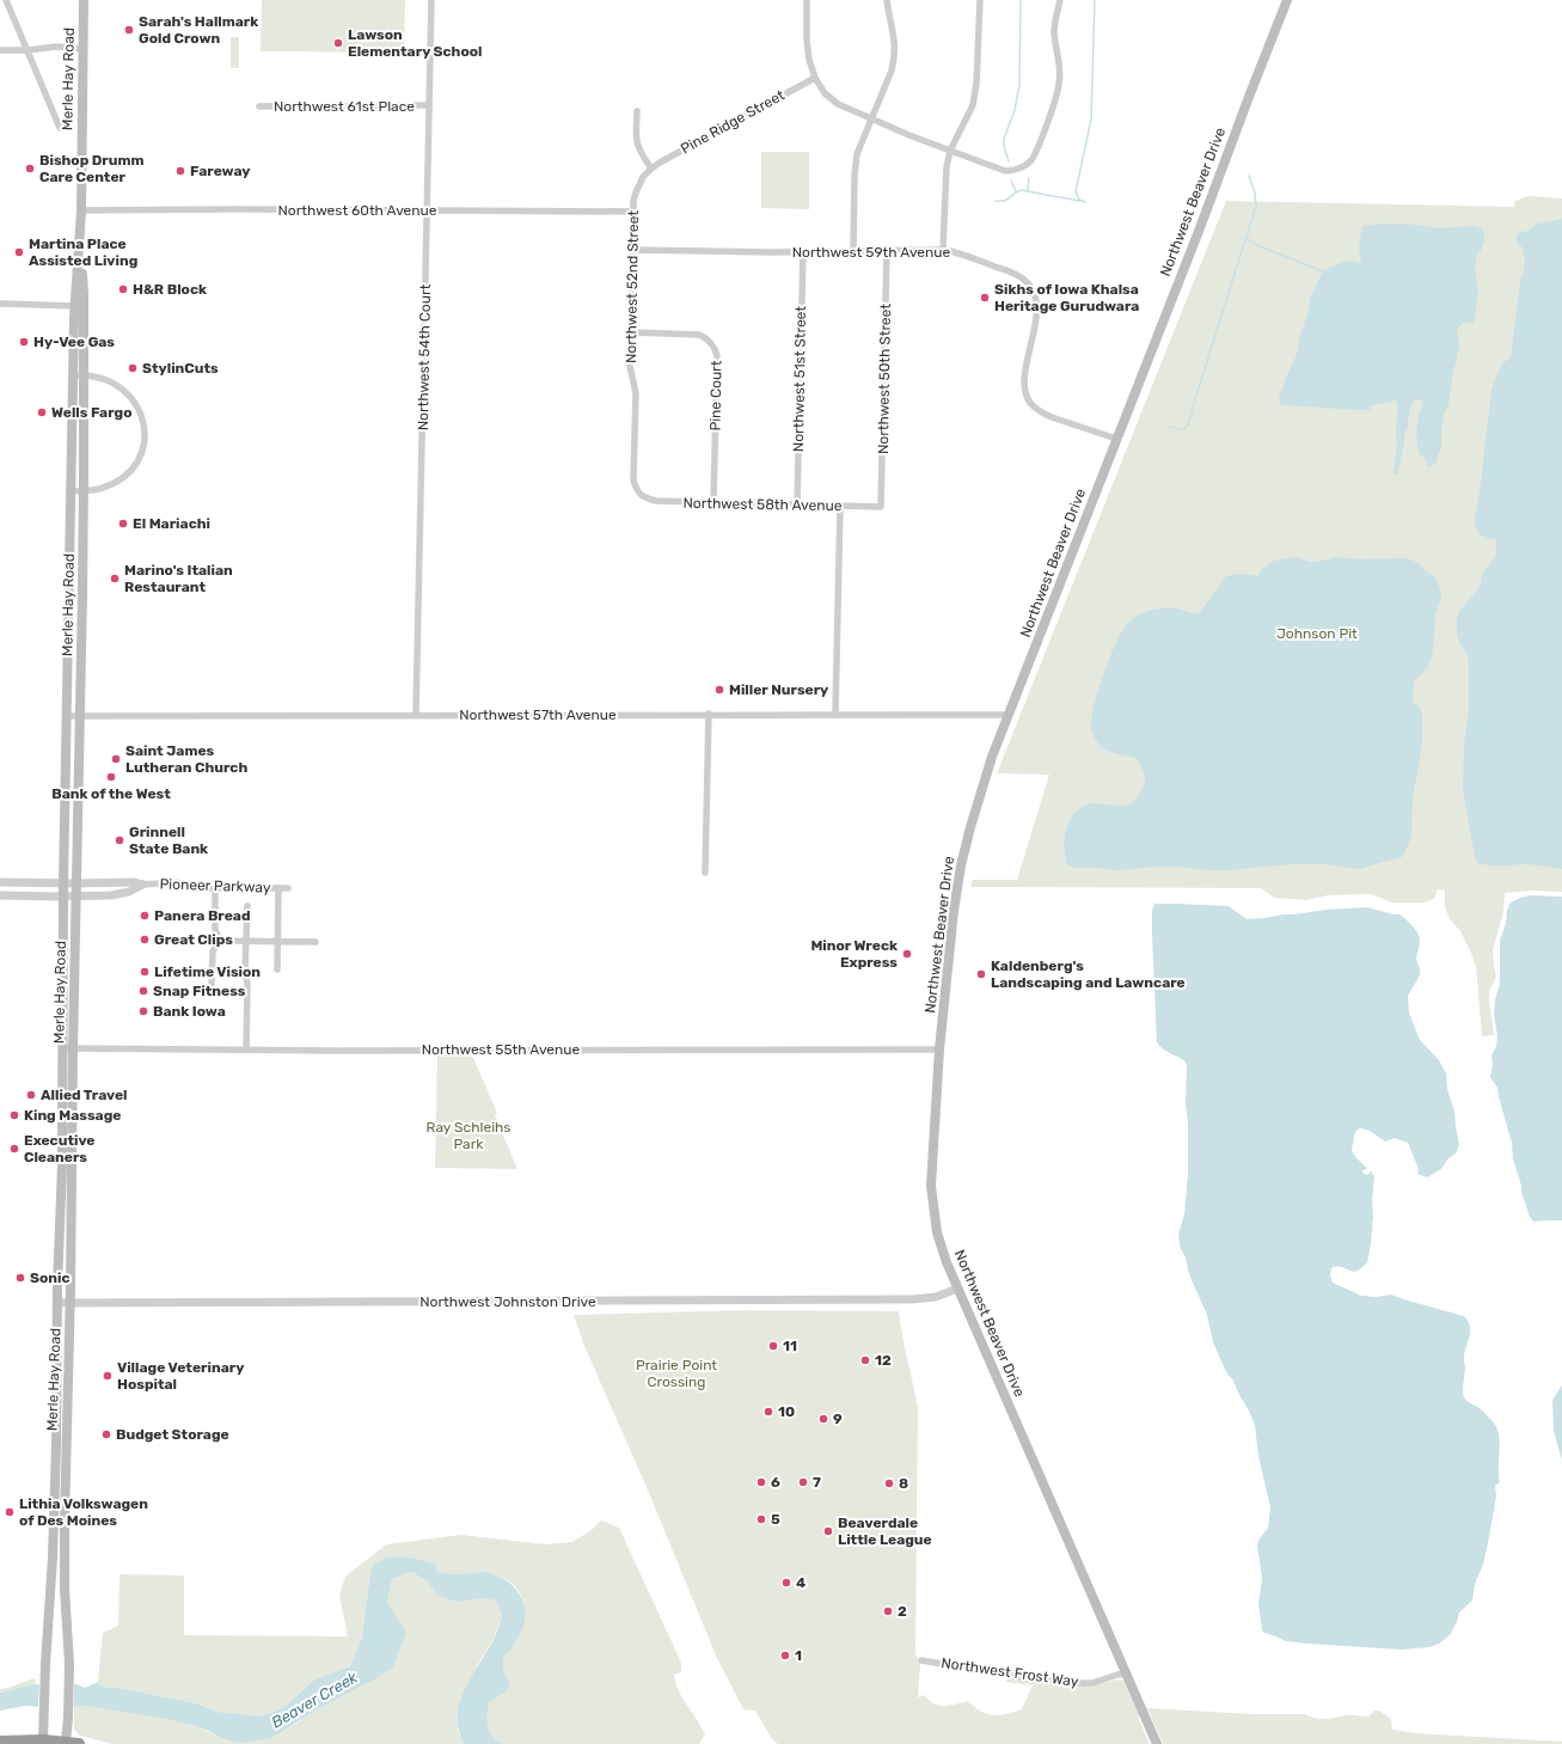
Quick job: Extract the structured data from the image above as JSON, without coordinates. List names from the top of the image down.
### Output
{
  "streets": {
    "main road": ["Merle Hay Road", "Northwest Beaver Drive"],
    "street": [
      "Northwest 61st Place",
      "Pine Ridge Street",
      "Northwest 60th Avenue",
      "Northwest 59th Avenue",
      "Northwest 52nd Street",
      "Northwest 54th Court",
      "Northwest 51st Street",
      "Northwest 50th Street",
      "Pine Court",
      "Northwest 58th Avenue",
      "Northwest 57th Avenue",
      "Pioneer Parkway",
      "Northwest 55th Avenue",
      "Northwest Johnston Drive",
      "Northwest Frost Way"
    ]
  },
  "crossings": [
    ["Merle Hay Road", "Northwest 60th Avenue"],
    ["Merle Hay Road", "Northwest 57th Avenue"],
    ["Merle Hay Road", "Pioneer Parkway"],
    ["Merle Hay Road", "Northwest 55th Avenue"],
    ["Merle Hay Road", "Northwest Johnston Drive"],
    ["Northwest 61st Place", "Northwest 54th Court"],
    ["Pine Ridge Street", "Northwest 52nd Street"],
    ["Northwest Beaver Drive", "Northwest 59th Avenue"],
    ["Northwest Beaver Drive", "Northwest 57th Avenue"],
    ["Northwest Beaver Drive", "Northwest 55th Avenue"],
    ["Northwest Beaver Drive", "Northwest Johnston Drive"],
    ["Northwest Beaver Drive", "Northwest Frost Way"],
    ["Northwest 60th Avenue", "Northwest 52nd Street"],
    ["Northwest 60th Avenue", "Northwest 54th Court"],
    ["Northwest 59th Avenue", "Northwest 52nd Street"],
    ["Northwest 59th Avenue", "Northwest 51st Street"],
    ["Northwest 59th Avenue", "Northwest 50th Street"],
    ["Northwest 52nd Street", "Pine Court"],
    ["Northwest 52nd Street", "Northwest 58th Avenue"],
    ["Northwest 54th Court", "Northwest 57th Avenue"],
    ["Northwest 51st Street", "Northwest 58th Avenue"],
    ["Northwest 50th Street", "Northwest 58th Avenue"],
    ["Pine Court", "Northwest 58th Avenue"]
  ],
  "water": ["Beaver Creek"],
  "parks": ["Johnson Pit", "Ray Schleihs Park", "Prairie Point Crossing"],
  "places": [
    "Sarah's Hallmark Gold Crown",
    "Lawson Elementary School",
    "Bishop Drumm Care Center",
    "Fareway",
    "Martina Place Assisted Living",
    "H&R Block",
    "Sikhs of Iowa Khalsa Heritage Gurudwara",
    "Hy-Vee Gas",
    "StylinCuts",
    "Wells Fargo",
    "El Mariachi",
    "Marino's Italian Restaurant",
    "Miller Nursery",
    "Saint James Lutheran Church",
    "Bank of the West",
    "Grinnell State Bank",
    "Panera Bread",
    "Great Clips",
    "Minor Wreck Express",
    "Lifetime Vision",
    "Kaldenberg's Landscaping and Lawncare",
    "Snap Fitness",
    "Bank Iowa",
    "Allied Travel",
    "King Massage",
    "Executive Cleaners",
    "Sonic",
    "11",
    "12",
    "Village Veterinary Hospital",
    "10",
    "9",
    "Budget Storage",
    "6",
    "7",
    "8",
    "Lithia Volkswagen of Des Moines",
    "5",
    "Beaverdale Little League",
    "4",
    "2",
    "1"
  ]
}
